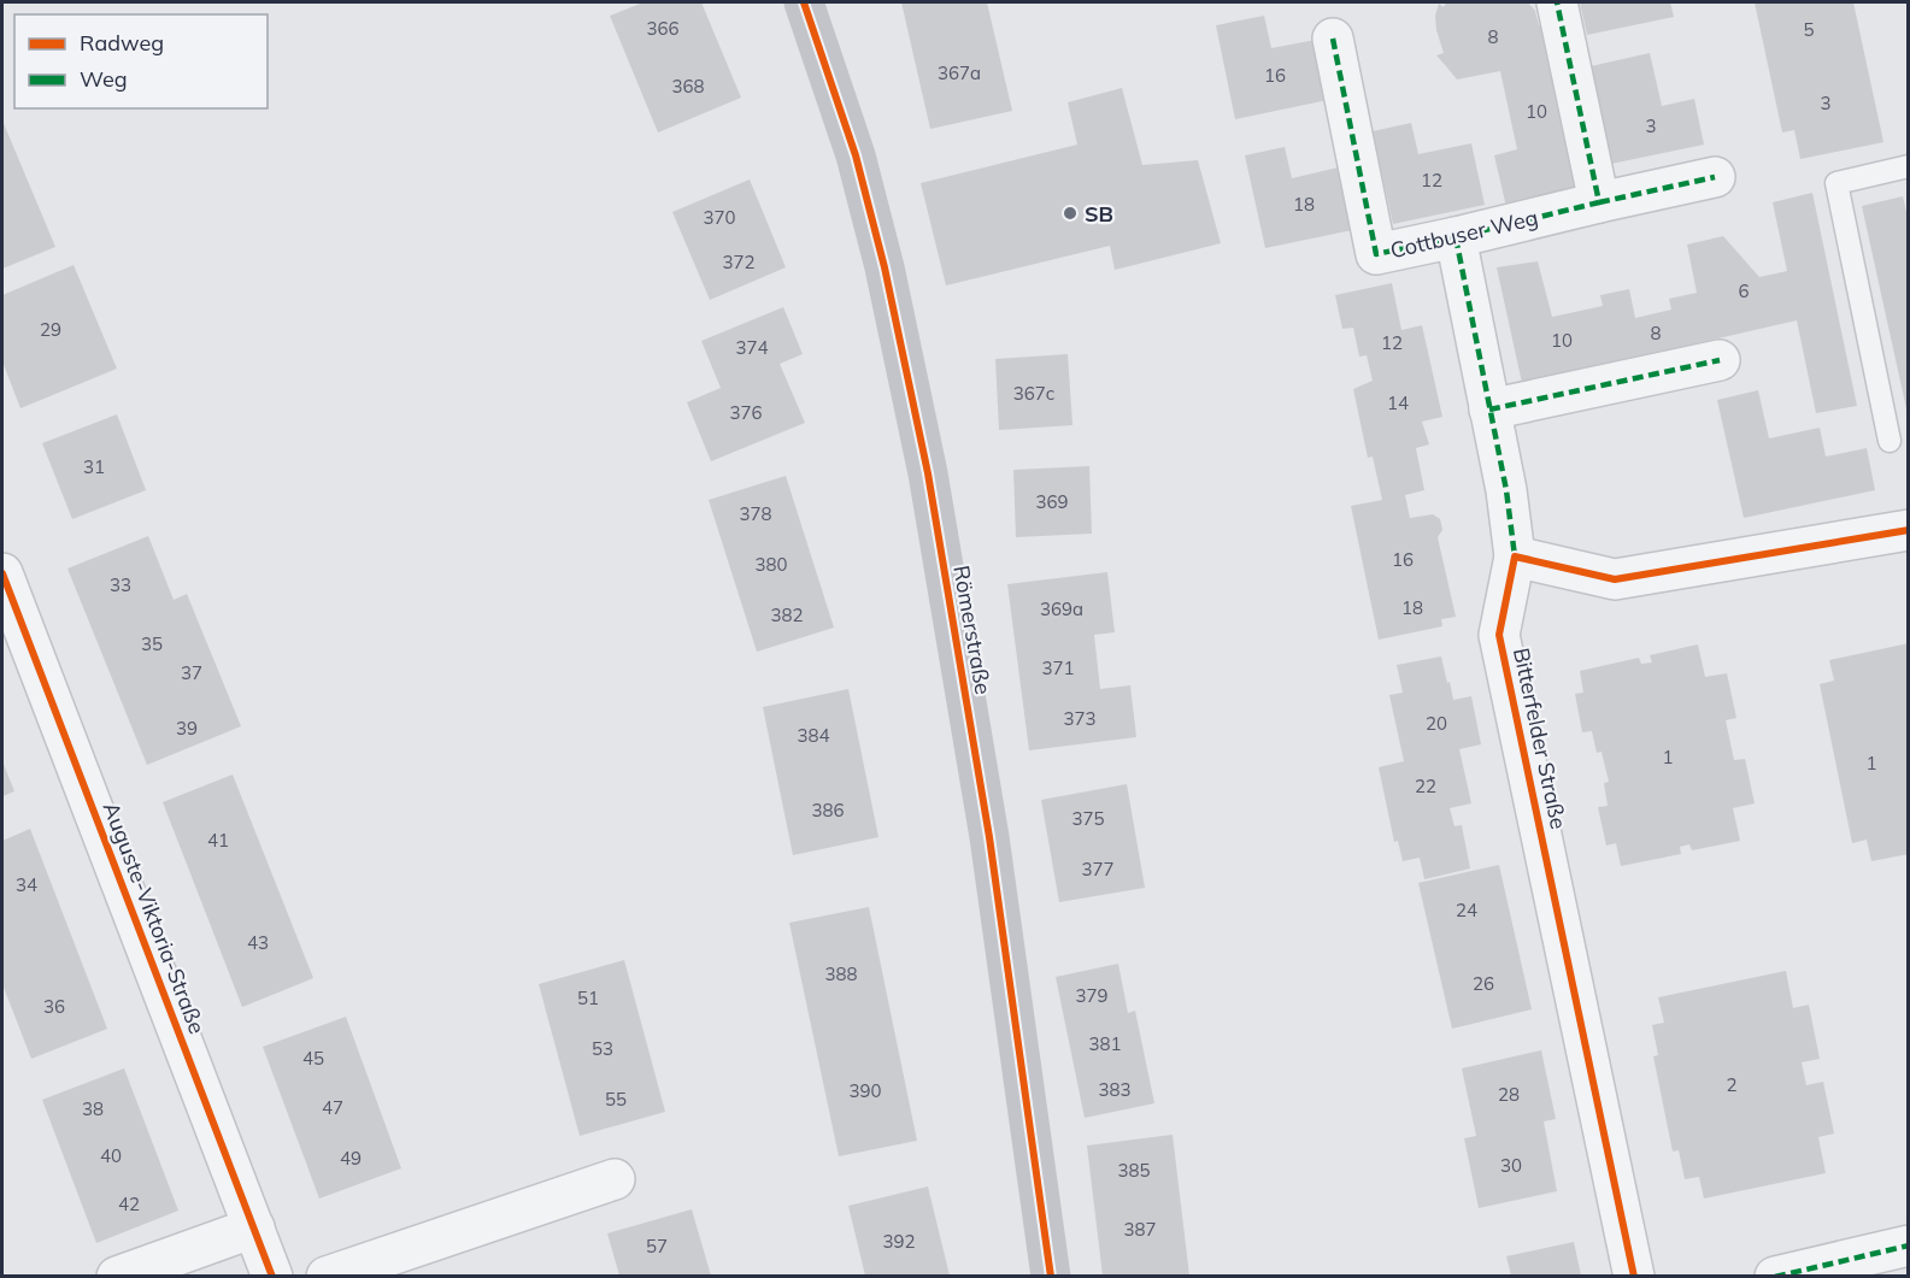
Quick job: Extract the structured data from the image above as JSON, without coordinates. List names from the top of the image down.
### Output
{
  "streets": {
    "main road": ["Römerstraße"],
    "street": ["Cottbuser Weg", "Bitterfelder Straße", "Auguste-Viktoria-Straße"]
  },
  "crossings": [
    ["Cottbuser Weg", "Bitterfelder Straße"]
  ],
  "places": ["SB"],
  "house_numbers": [
    "366",
    "5",
    "8",
    "367a",
    "16",
    "368",
    "3",
    "10",
    "3",
    "12",
    "18",
    "370",
    "372",
    "6",
    "29",
    "8",
    "10",
    "12",
    "374",
    "367c",
    "14",
    "376",
    "31",
    "369",
    "378",
    "16",
    "380",
    "33",
    "18",
    "369a",
    "382",
    "35",
    "371",
    "37",
    "373",
    "20",
    "39",
    "384",
    "1",
    "1",
    "22",
    "386",
    "375",
    "41",
    "377",
    "34",
    "24",
    "43",
    "388",
    "26",
    "379",
    "51",
    "36",
    "381",
    "53",
    "45",
    "2",
    "383",
    "390",
    "28",
    "55",
    "47",
    "38",
    "40",
    "49",
    "30",
    "385",
    "42",
    "387",
    "392",
    "57"
  ],
  "legend": ["Radweg", "Weg"]
}
